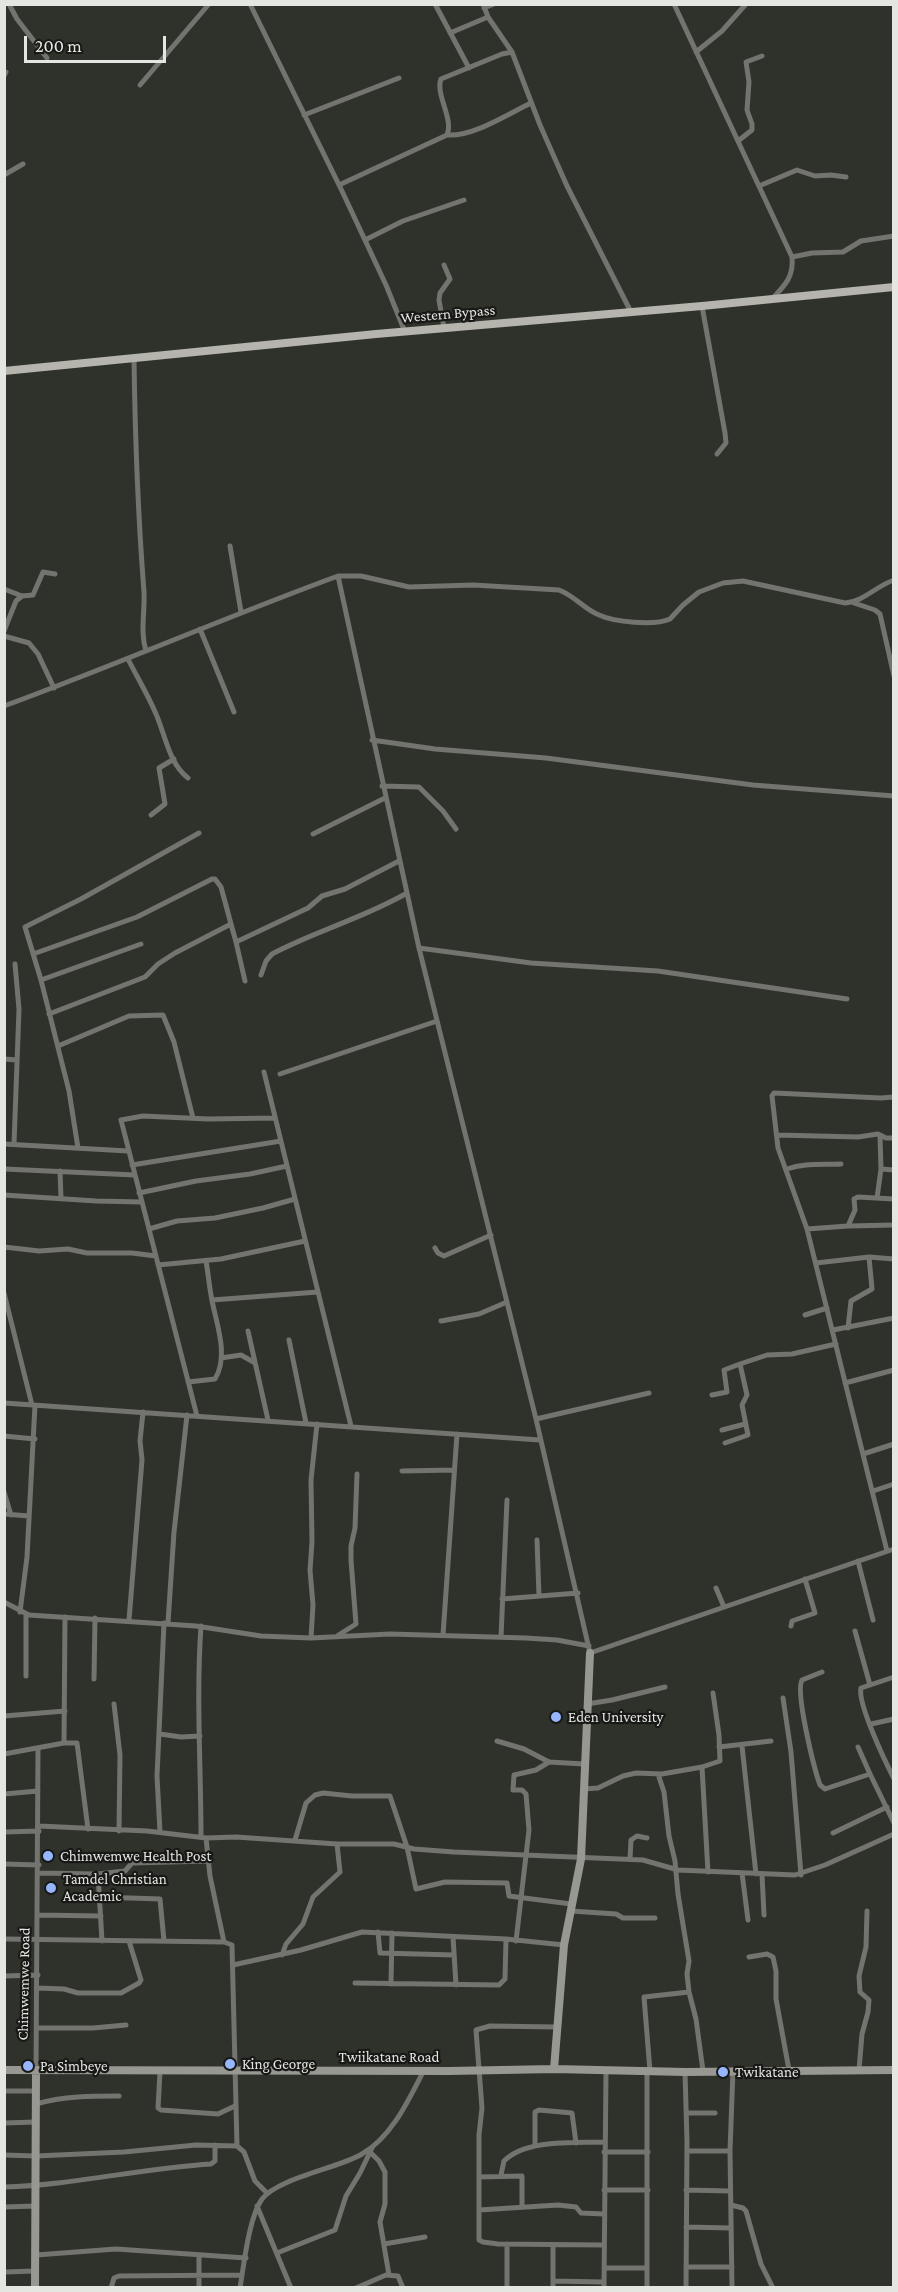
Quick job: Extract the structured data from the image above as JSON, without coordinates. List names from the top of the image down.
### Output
{
  "streets": {
    "main road": ["Western Bypass"],
    "street": ["Chimwemwe Road", "Twiikatane Road"]
  },
  "crossings": [
    ["Chimwemwe Road", "Twiikatane Road"]
  ],
  "places": [
    "Eden University",
    "Chimwemwe Health Post",
    "Tamdel Christian Academic",
    "King George",
    "Pa Simbeye",
    "Twikatane"
  ],
  "scale_bar": "200 m"
}
